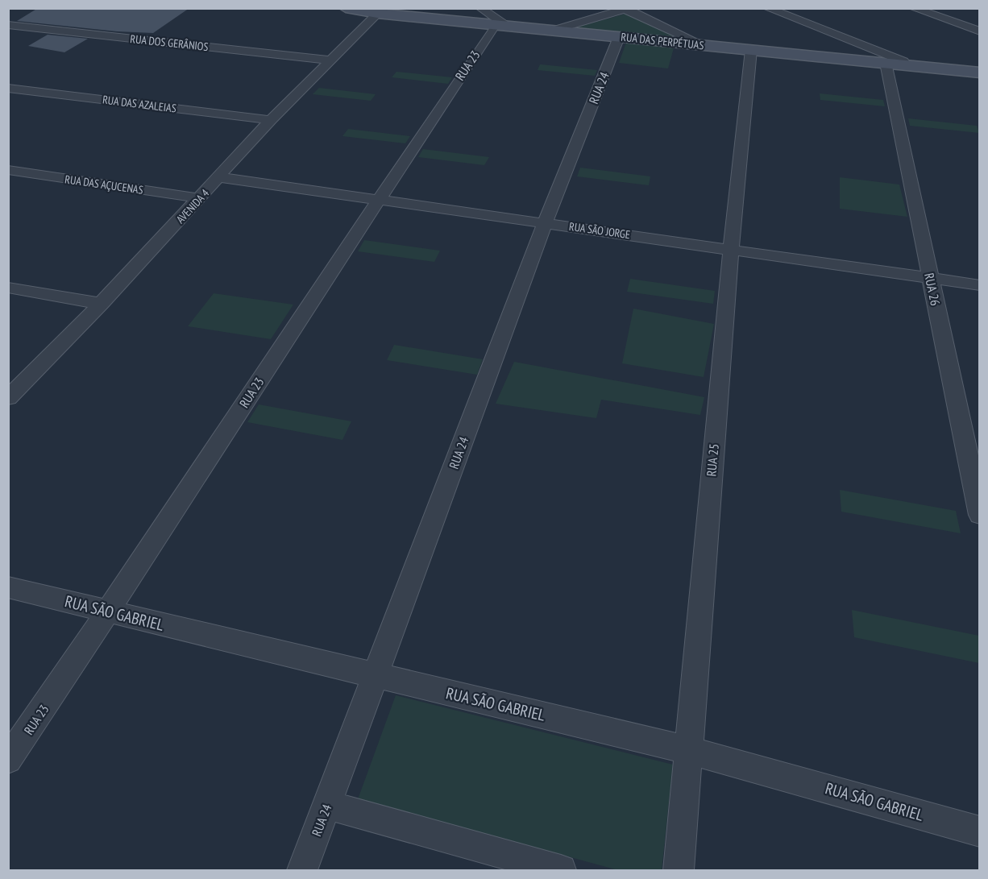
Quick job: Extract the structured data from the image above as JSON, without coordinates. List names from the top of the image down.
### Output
{
  "streets": {
    "street": [
      "RUA DAS PERPÉTUAS",
      "RUA DOS GERÂNIOS",
      "RUA 23",
      "RUA 24",
      "RUA DAS AZALEIAS",
      "RUA DAS AÇUCENAS",
      "AVENIDA 4",
      "RUA SÃO JORGE",
      "RUA 26",
      "RUA 25",
      "RUA SÃO GABRIEL"
    ]
  },
  "crossings": [
    ["RUA DAS PERPÉTUAS", "RUA 23"],
    ["RUA DAS PERPÉTUAS", "RUA 24"],
    ["RUA DAS PERPÉTUAS", "AVENIDA 4"],
    ["RUA DAS PERPÉTUAS", "RUA 26"],
    ["RUA DAS PERPÉTUAS", "RUA 25"],
    ["RUA DOS GERÂNIOS", "AVENIDA 4"],
    ["RUA 23", "RUA SÃO JORGE"],
    ["RUA 23", "RUA SÃO GABRIEL"],
    ["RUA 24", "RUA SÃO JORGE"],
    ["RUA 24", "RUA SÃO GABRIEL"],
    ["RUA DAS AZALEIAS", "AVENIDA 4"],
    ["RUA DAS AÇUCENAS", "AVENIDA 4"],
    ["AVENIDA 4", "RUA SÃO JORGE"],
    ["RUA SÃO JORGE", "RUA 26"],
    ["RUA SÃO JORGE", "RUA 25"],
    ["RUA 25", "RUA SÃO GABRIEL"]
  ]
}
